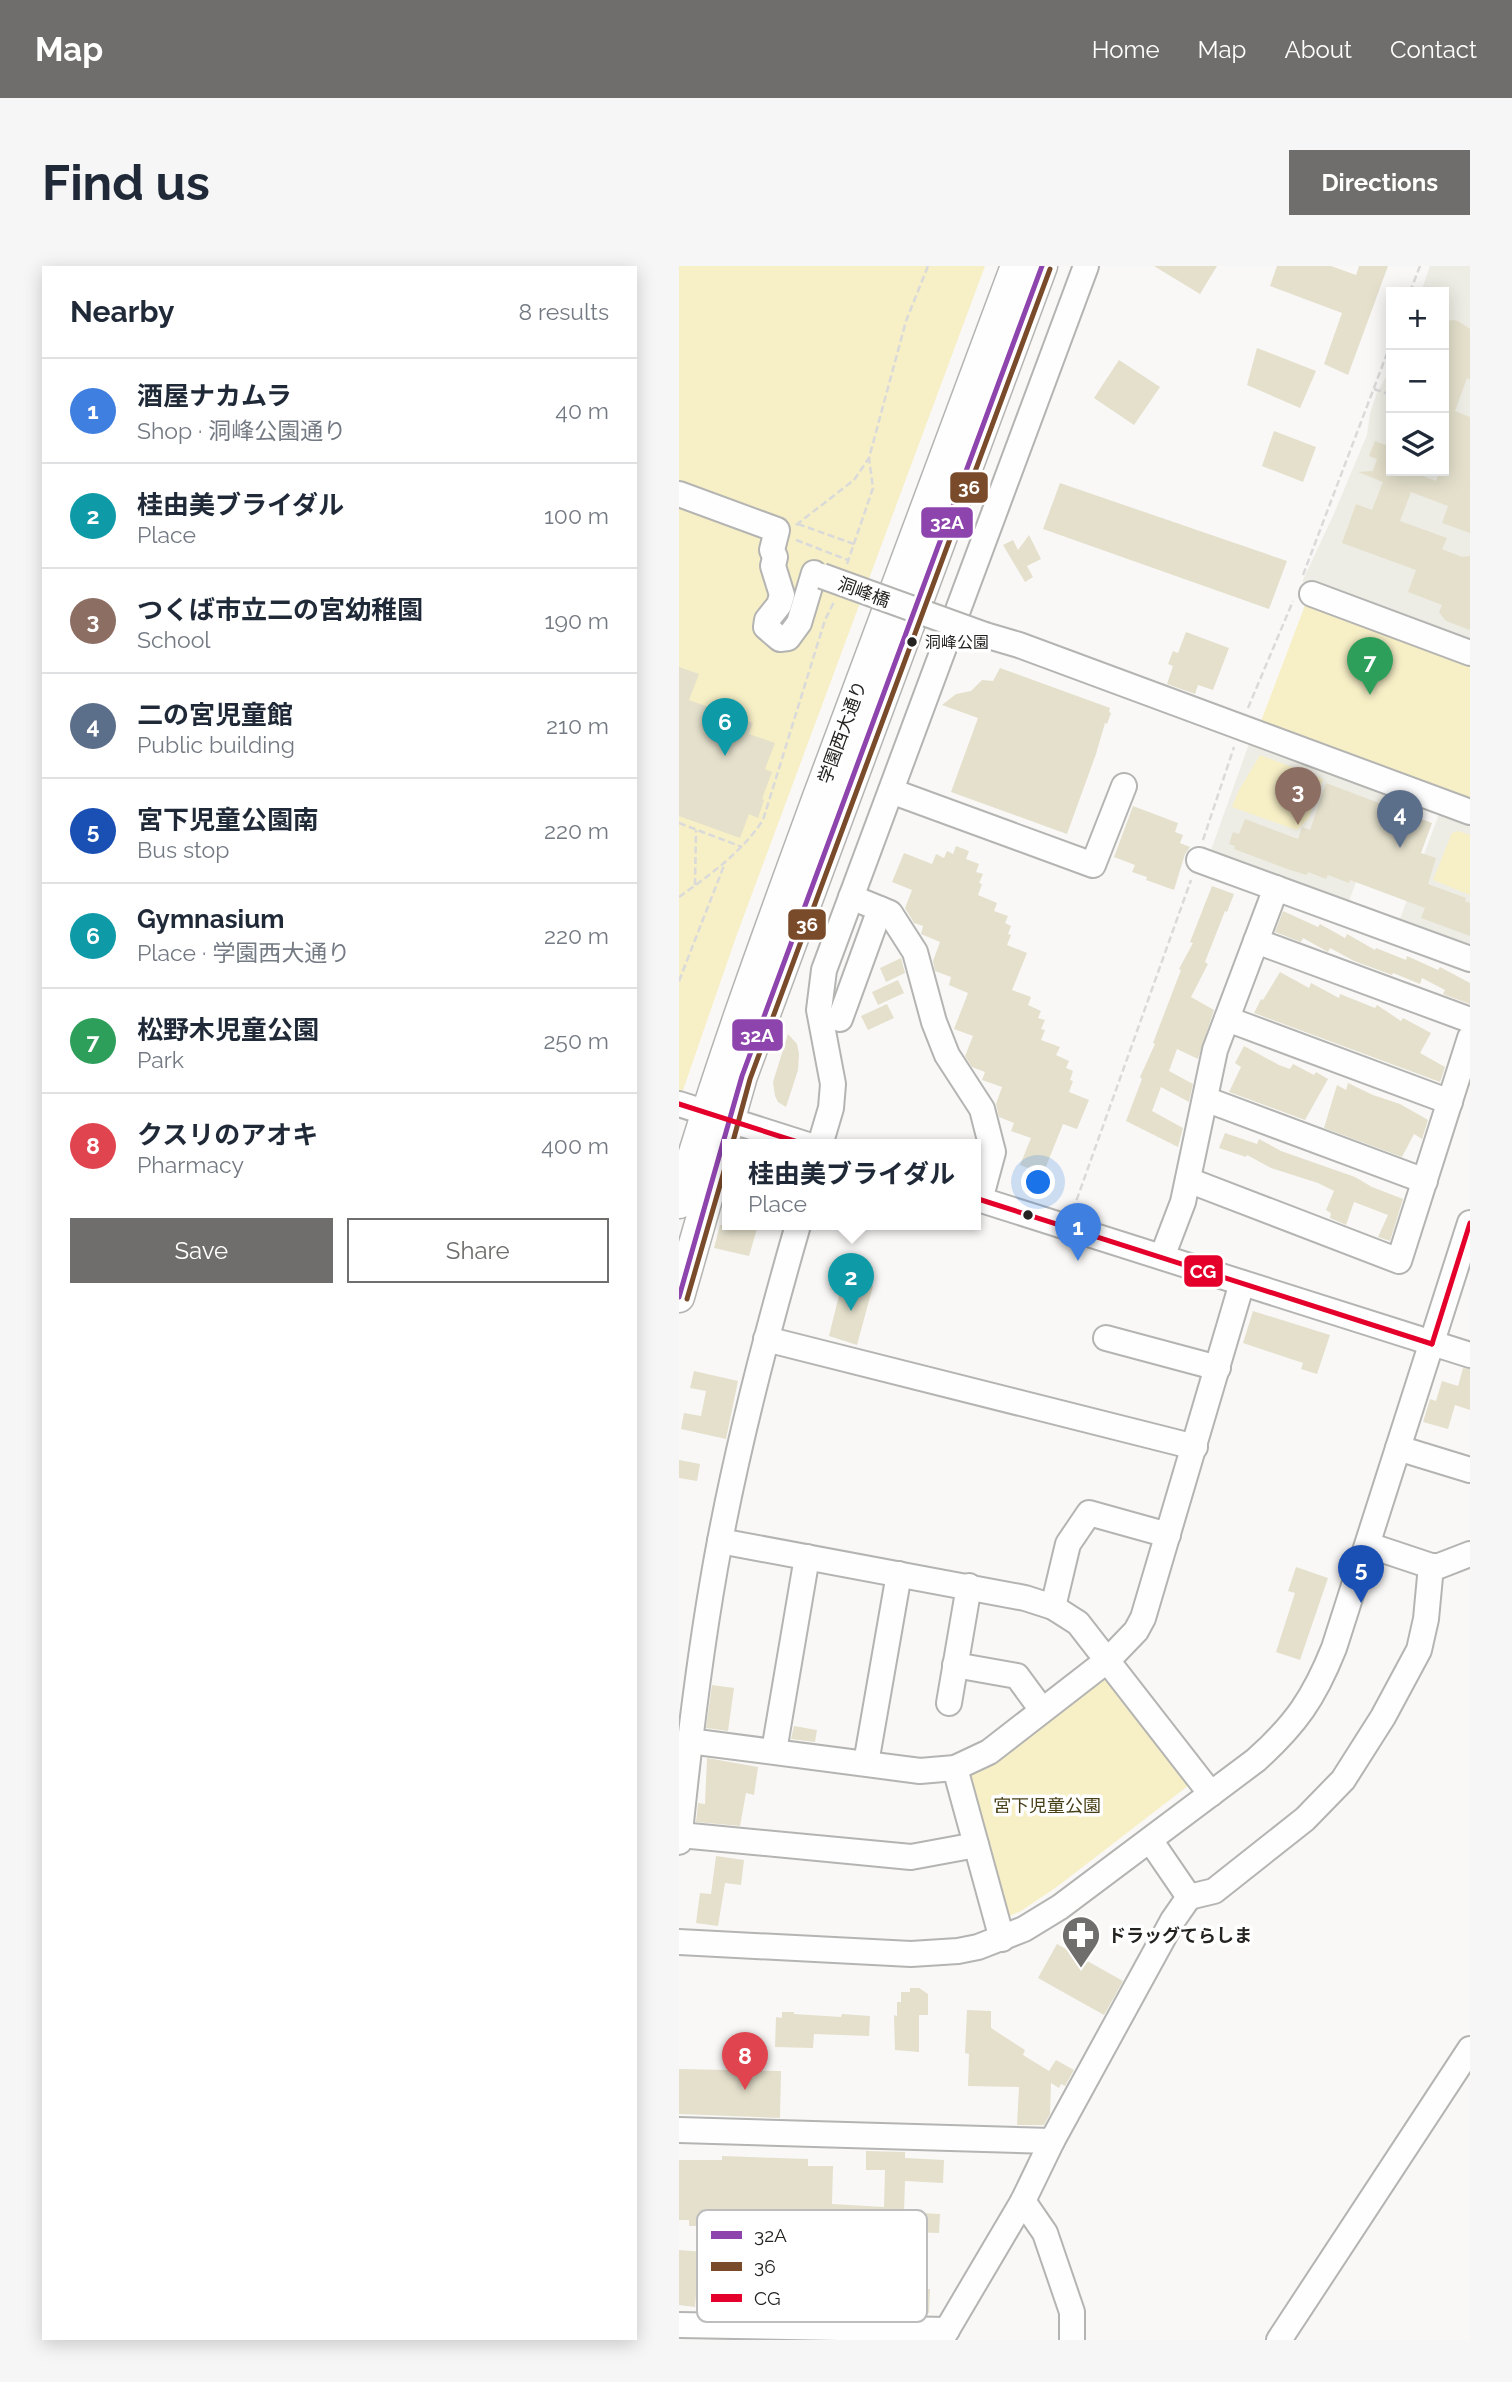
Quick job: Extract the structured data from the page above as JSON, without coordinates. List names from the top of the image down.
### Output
{
  "streets": {
    "main road": ["学園西大通り"],
    "street": ["洞峰橋"]
  },
  "parks": ["宮下児童公園"],
  "places": {
    "other": ["洞峰公園"],
    "pharmacy": ["ドラッグてらしま"]
  },
  "lines": ["transit line 32A", "transit line 36", "transit line CG"],
  "legend": ["32A", "36", "CG"],
  "page": {
    "header": "Map",
    "nav": [
      "Home",
      "Map",
      "About",
      "Contact"
    ],
    "buttons": [
      "Directions",
      ["Save", "Share"]
    ],
    "title": "Find us",
    "heading": ["Nearby", "8 results"],
    "map_buttons": ["+", "−"],
    "list": [
      {
        "mark": "1",
        "name": "酒屋ナカムラ",
        "note": "Shop · 洞峰公園通り",
        "value": "40 m"
      },
      {
        "mark": "2",
        "name": "桂由美ブライダル",
        "note": "Place",
        "value": "100 m"
      },
      {
        "mark": "3",
        "name": "つくば市立二の宮幼稚園",
        "note": "School",
        "value": "190 m"
      },
      {
        "mark": "4",
        "name": "二の宮児童館",
        "note": "Public building",
        "value": "210 m"
      },
      {
        "mark": "5",
        "name": "宮下児童公園南",
        "note": "Bus stop",
        "value": "220 m"
      },
      {
        "mark": "6",
        "name": "Gymnasium",
        "note": "Place · 学園西大通り",
        "value": "220 m"
      },
      {
        "mark": "7",
        "name": "松野木児童公園",
        "note": "Park",
        "value": "250 m"
      },
      {
        "mark": "8",
        "name": "クスリのアオキ",
        "note": "Pharmacy",
        "value": "400 m"
      }
    ],
    "pins": [
      "7",
      "6",
      "3",
      "4",
      "1",
      "2",
      "5",
      "8"
    ],
    "popup": ["桂由美ブライダル", "Place"]
  }
}
